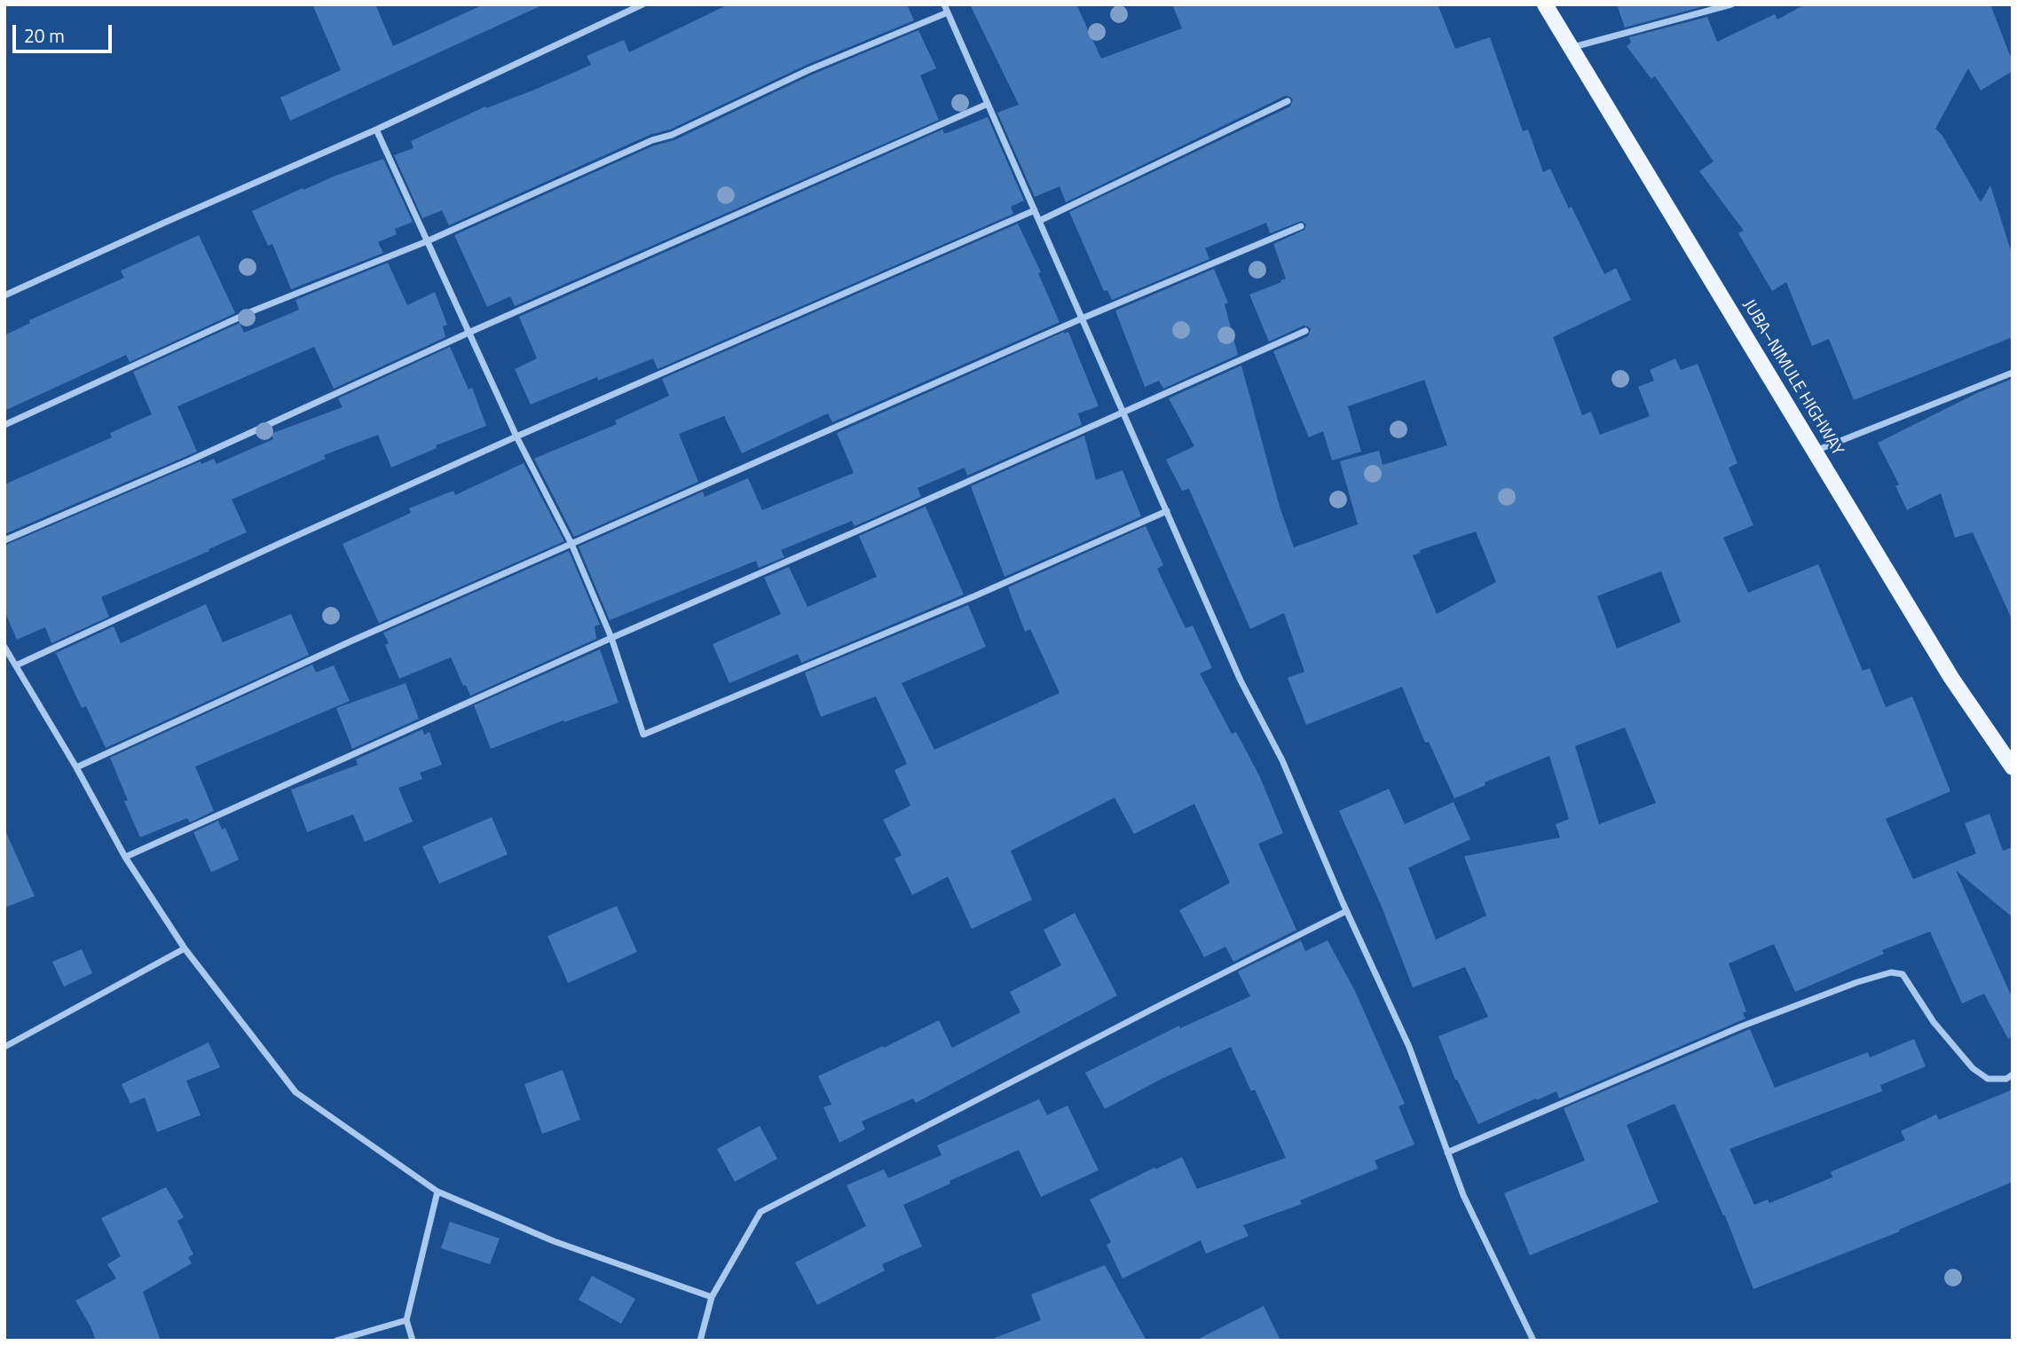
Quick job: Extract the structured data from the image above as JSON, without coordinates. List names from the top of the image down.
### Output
{
  "streets": {
    "main road": ["JUBA–NIMULE HIGHWAY"]
  },
  "scale_bar": "20 m"
}
